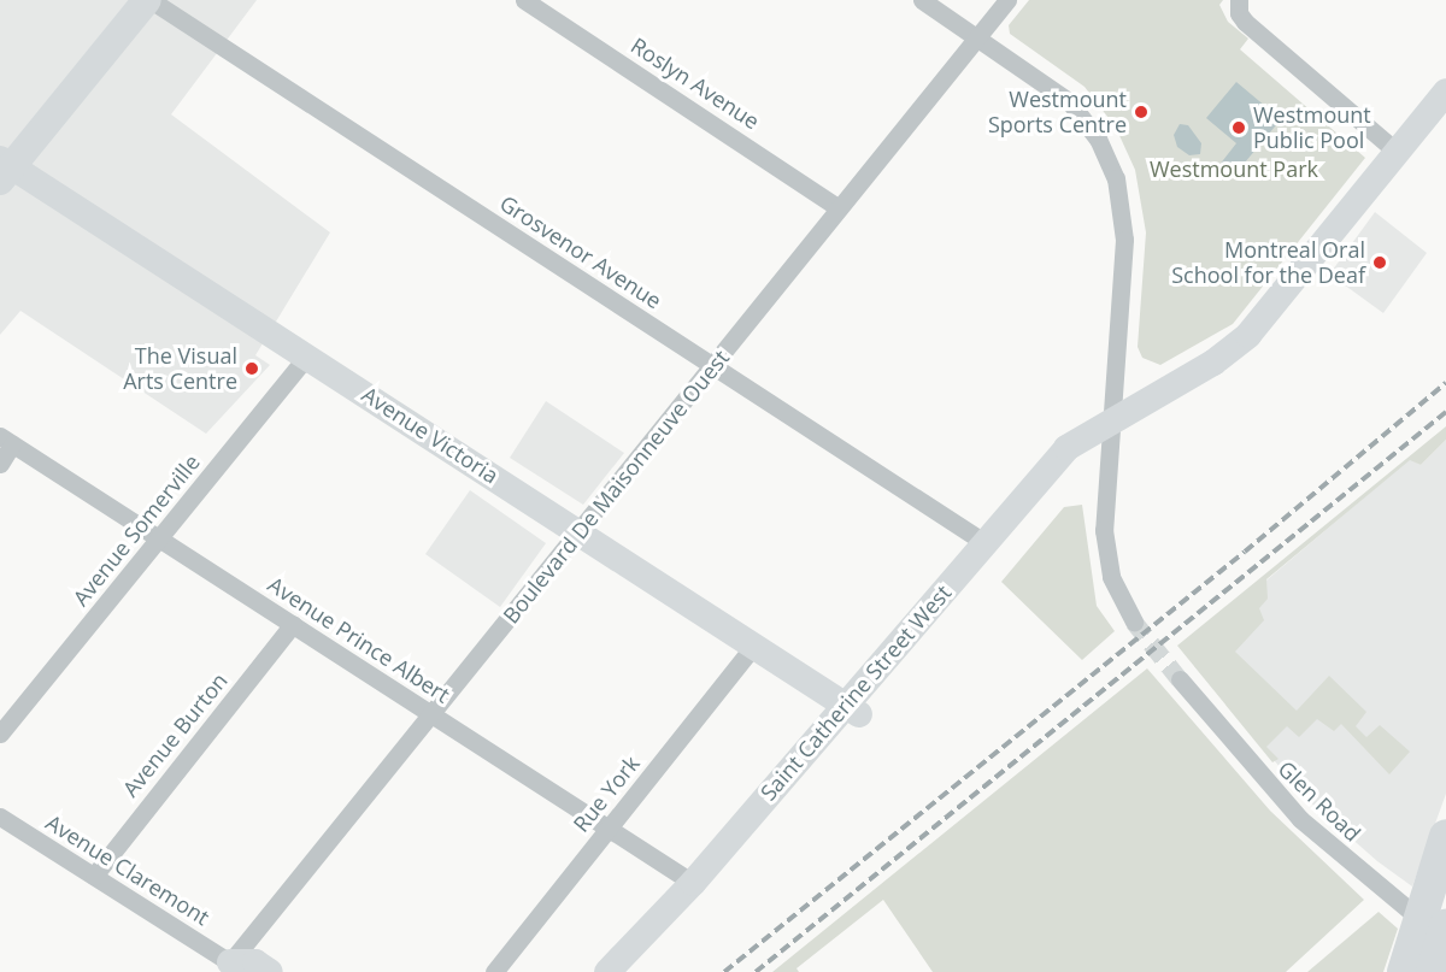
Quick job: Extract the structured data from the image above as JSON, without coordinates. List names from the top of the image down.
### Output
{
  "streets": {
    "main road": ["Avenue Victoria", "Saint Catherine Street West"],
    "street": [
      "Roslyn Avenue",
      "Grosvenor Avenue",
      "Boulevard De Maisonneuve Ouest",
      "Avenue Somerville",
      "Avenue Prince Albert",
      "Avenue Burton",
      "Rue York",
      "Glen Road",
      "Avenue Claremont"
    ]
  },
  "crossings": [
    ["Roslyn Avenue", "Boulevard De Maisonneuve Ouest"],
    ["Grosvenor Avenue", "Boulevard De Maisonneuve Ouest"],
    ["Grosvenor Avenue", "Saint Catherine Street West"],
    ["Avenue Victoria", "Boulevard De Maisonneuve Ouest"],
    ["Avenue Victoria", "Avenue Somerville"],
    ["Avenue Victoria", "Saint Catherine Street West"],
    ["Avenue Victoria", "Rue York"],
    ["Boulevard De Maisonneuve Ouest", "Avenue Prince Albert"],
    ["Boulevard De Maisonneuve Ouest", "Avenue Claremont"],
    ["Avenue Somerville", "Avenue Prince Albert"],
    ["Avenue Prince Albert", "Saint Catherine Street West"],
    ["Avenue Prince Albert", "Avenue Burton"],
    ["Avenue Prince Albert", "Rue York"],
    ["Avenue Burton", "Avenue Claremont"]
  ],
  "parks": ["Westmount Park"],
  "places": [
    "Westmount Sports Centre",
    "Westmount Public Pool",
    "Montreal Oral School for the Deaf",
    "The Visual Arts Centre"
  ]
}
